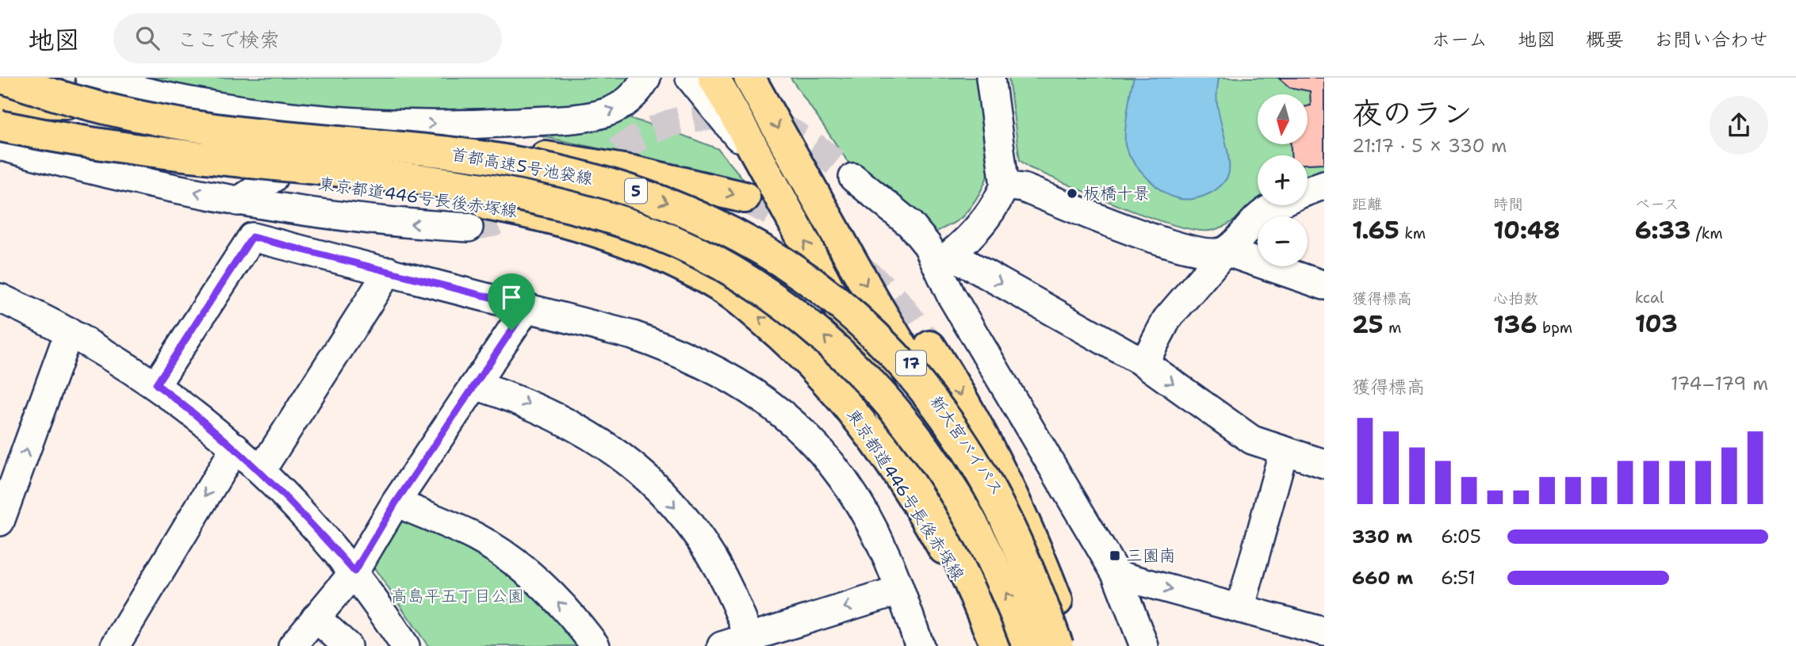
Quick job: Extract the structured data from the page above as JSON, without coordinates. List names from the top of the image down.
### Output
{
  "streets": {
    "main road": [
      "首都高速5号池袋線",
      "5",
      "東京都道446号長後赤塚線",
      "17",
      "新大宮バイパス"
    ]
  },
  "crossings": [
    ["東京都道446号長後赤塚線", "17"]
  ],
  "parks": ["高島平五丁目公園"],
  "places": {
    "other": ["板橋十景"],
    "transit": ["三園南"]
  },
  "north": "bottom",
  "page": {
    "header": "地図",
    "search": "ここで検索",
    "nav": [
      "ホーム",
      "地図",
      "概要",
      "お問い合わせ"
    ],
    "heading": ["夜のラン", "21:17 · 5 × 330 m"],
    "map_buttons": ["+", "−"],
    "stats": [
      ["距離", "1.65 km"],
      ["時間", "10:48"],
      ["ペース", "6:33 /km"],
      ["獲得標高", "25 m"],
      ["心拍数", "136 bpm"],
      ["kcal", "103"]
    ],
    "chart": ["獲得標高", "174–179 m"],
    "list": [
      {
        "name": "330 m",
        "note": "6:05"
      },
      {
        "name": "660 m",
        "note": "6:51"
      }
    ]
  }
}
